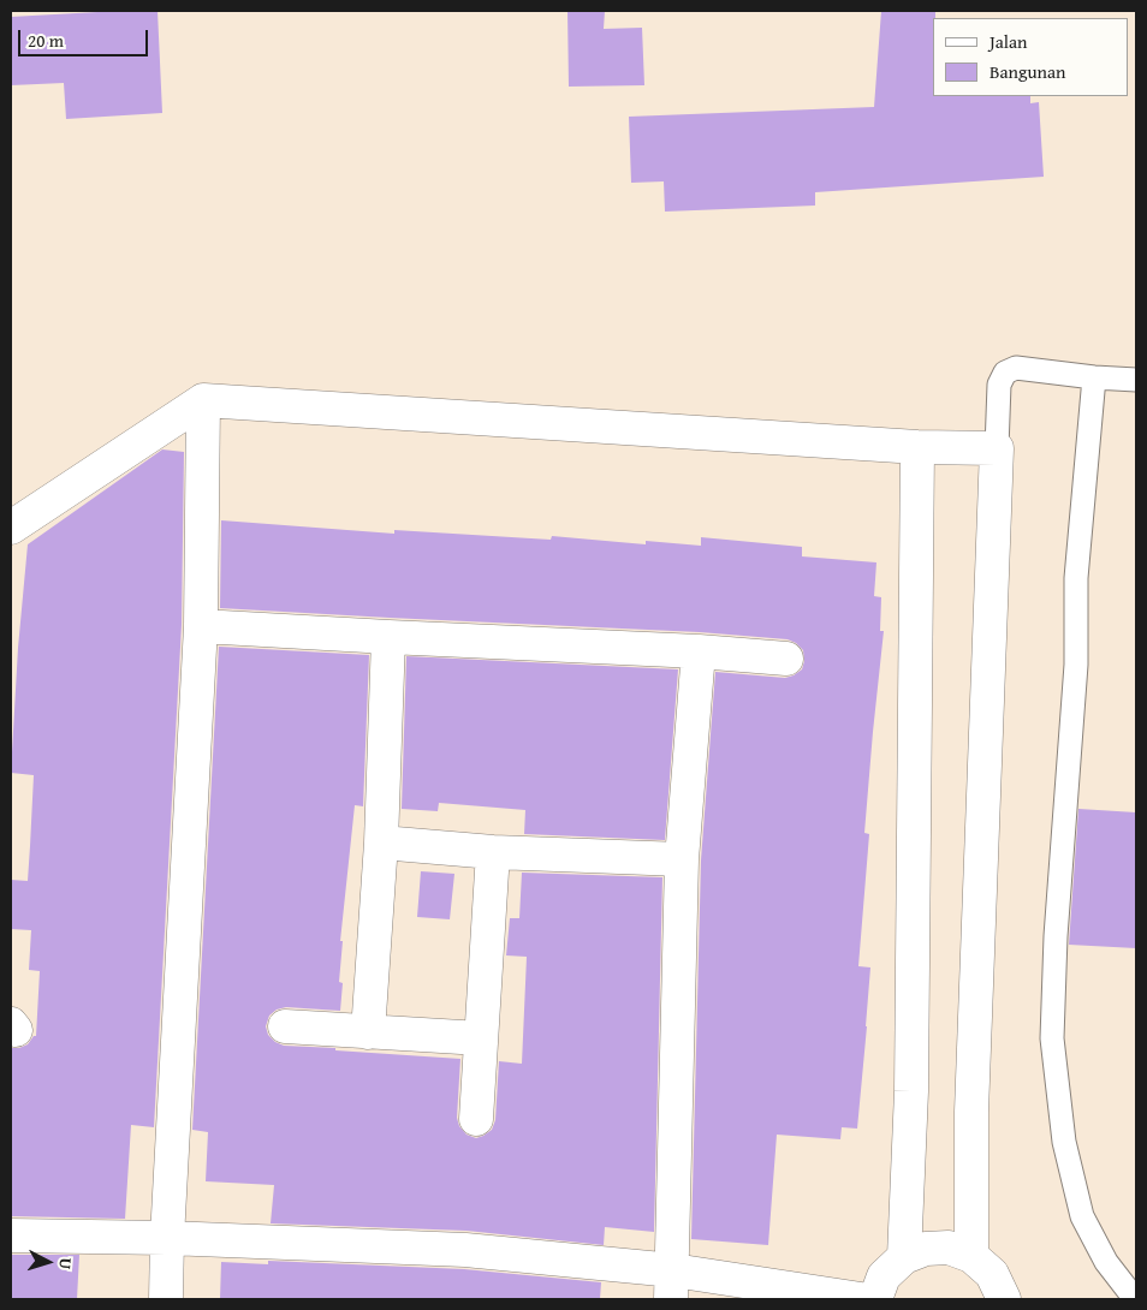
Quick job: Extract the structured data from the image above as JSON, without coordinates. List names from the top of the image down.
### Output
{
  "legend": ["Jalan", "Bangunan"],
  "scale_bar": "20 m",
  "north": "right"
}
